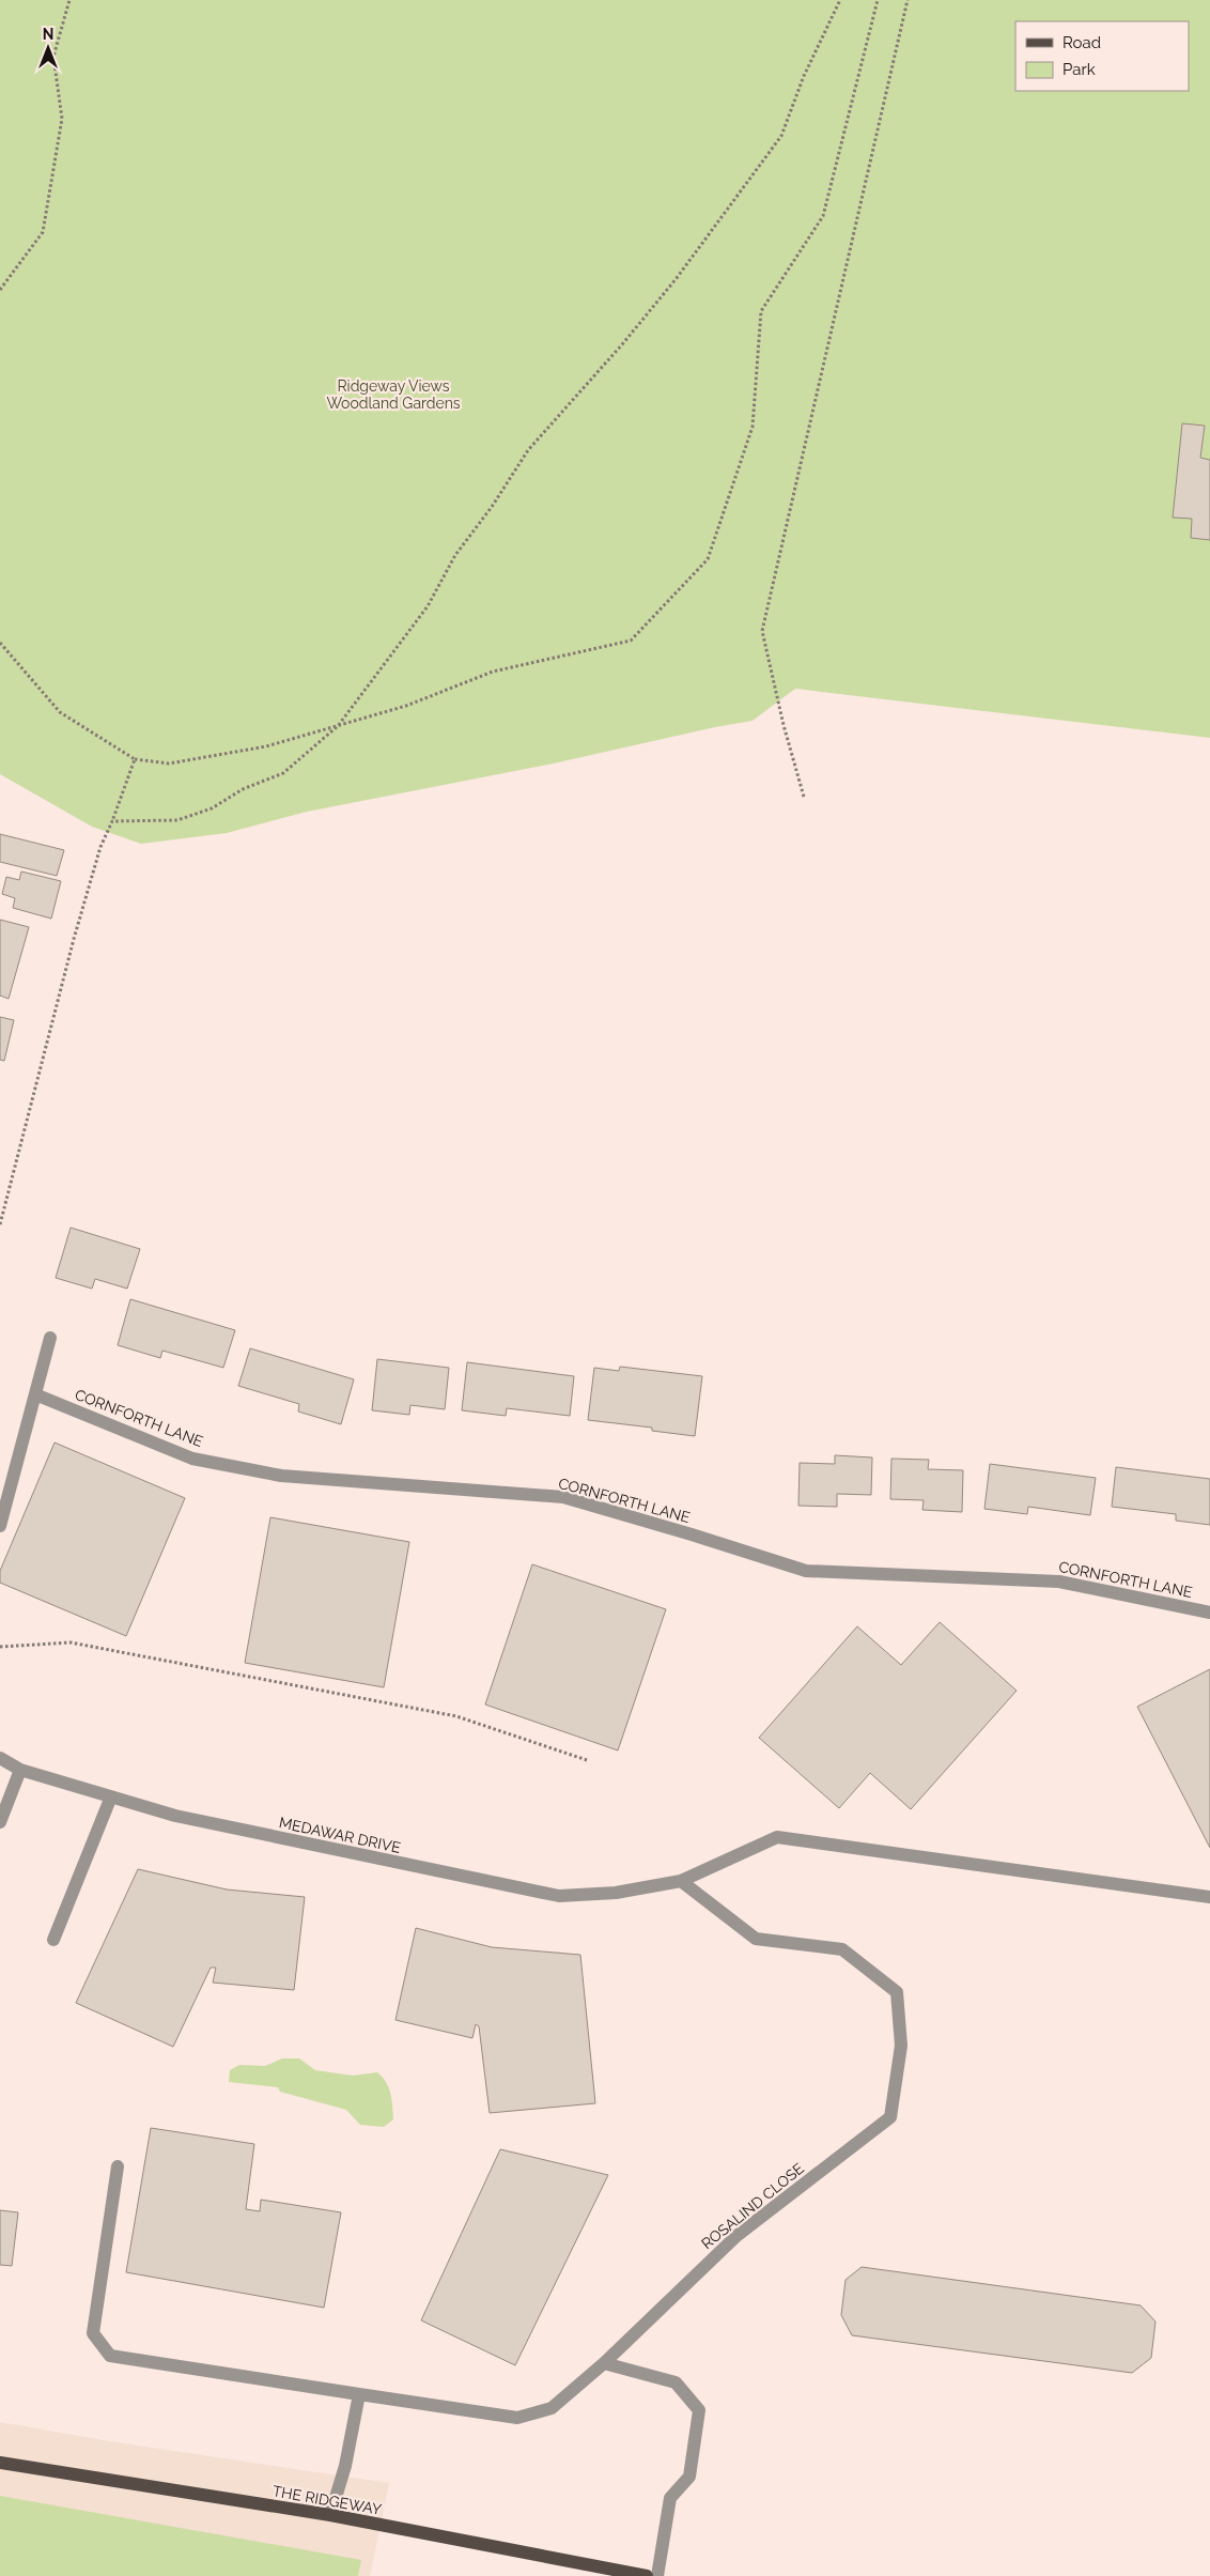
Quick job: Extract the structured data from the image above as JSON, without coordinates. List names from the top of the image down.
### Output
{
  "streets": {
    "main road": ["THE RIDGEWAY"],
    "street": ["CORNFORTH LANE", "MEDAWAR DRIVE", "ROSALIND CLOSE"]
  },
  "crossings": [
    ["MEDAWAR DRIVE", "ROSALIND CLOSE"]
  ],
  "parks": ["Ridgeway Views Woodland Gardens"],
  "legend": ["Road", "Park"],
  "north": "top"
}
